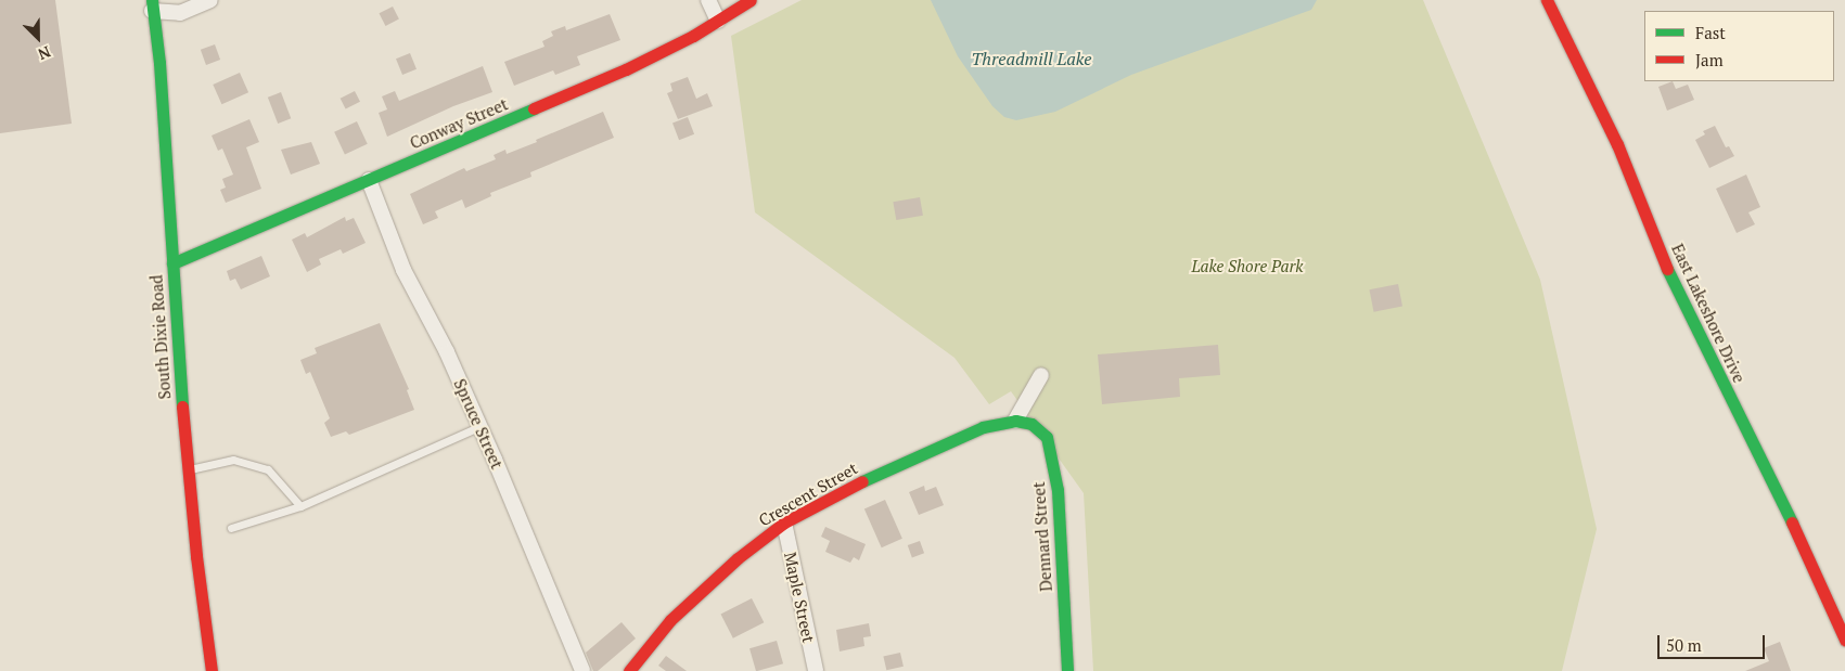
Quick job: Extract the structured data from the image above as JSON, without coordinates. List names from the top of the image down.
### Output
{
  "streets": {
    "street": [
      "Conway Street",
      "East Lakeshore Drive",
      "South Dixie Road",
      "Spruce Street",
      "Crescent Street",
      "Dennard Street",
      "Maple Street"
    ]
  },
  "crossings": [
    ["Conway Street", "South Dixie Road"],
    ["Conway Street", "Spruce Street"],
    ["Crescent Street", "Dennard Street"],
    ["Crescent Street", "Maple Street"]
  ],
  "water": ["Threadmill Lake"],
  "parks": ["Lake Shore Park"],
  "legend": ["Fast", "Jam"],
  "scale_bar": "50 m",
  "north": "bottom right"
}
